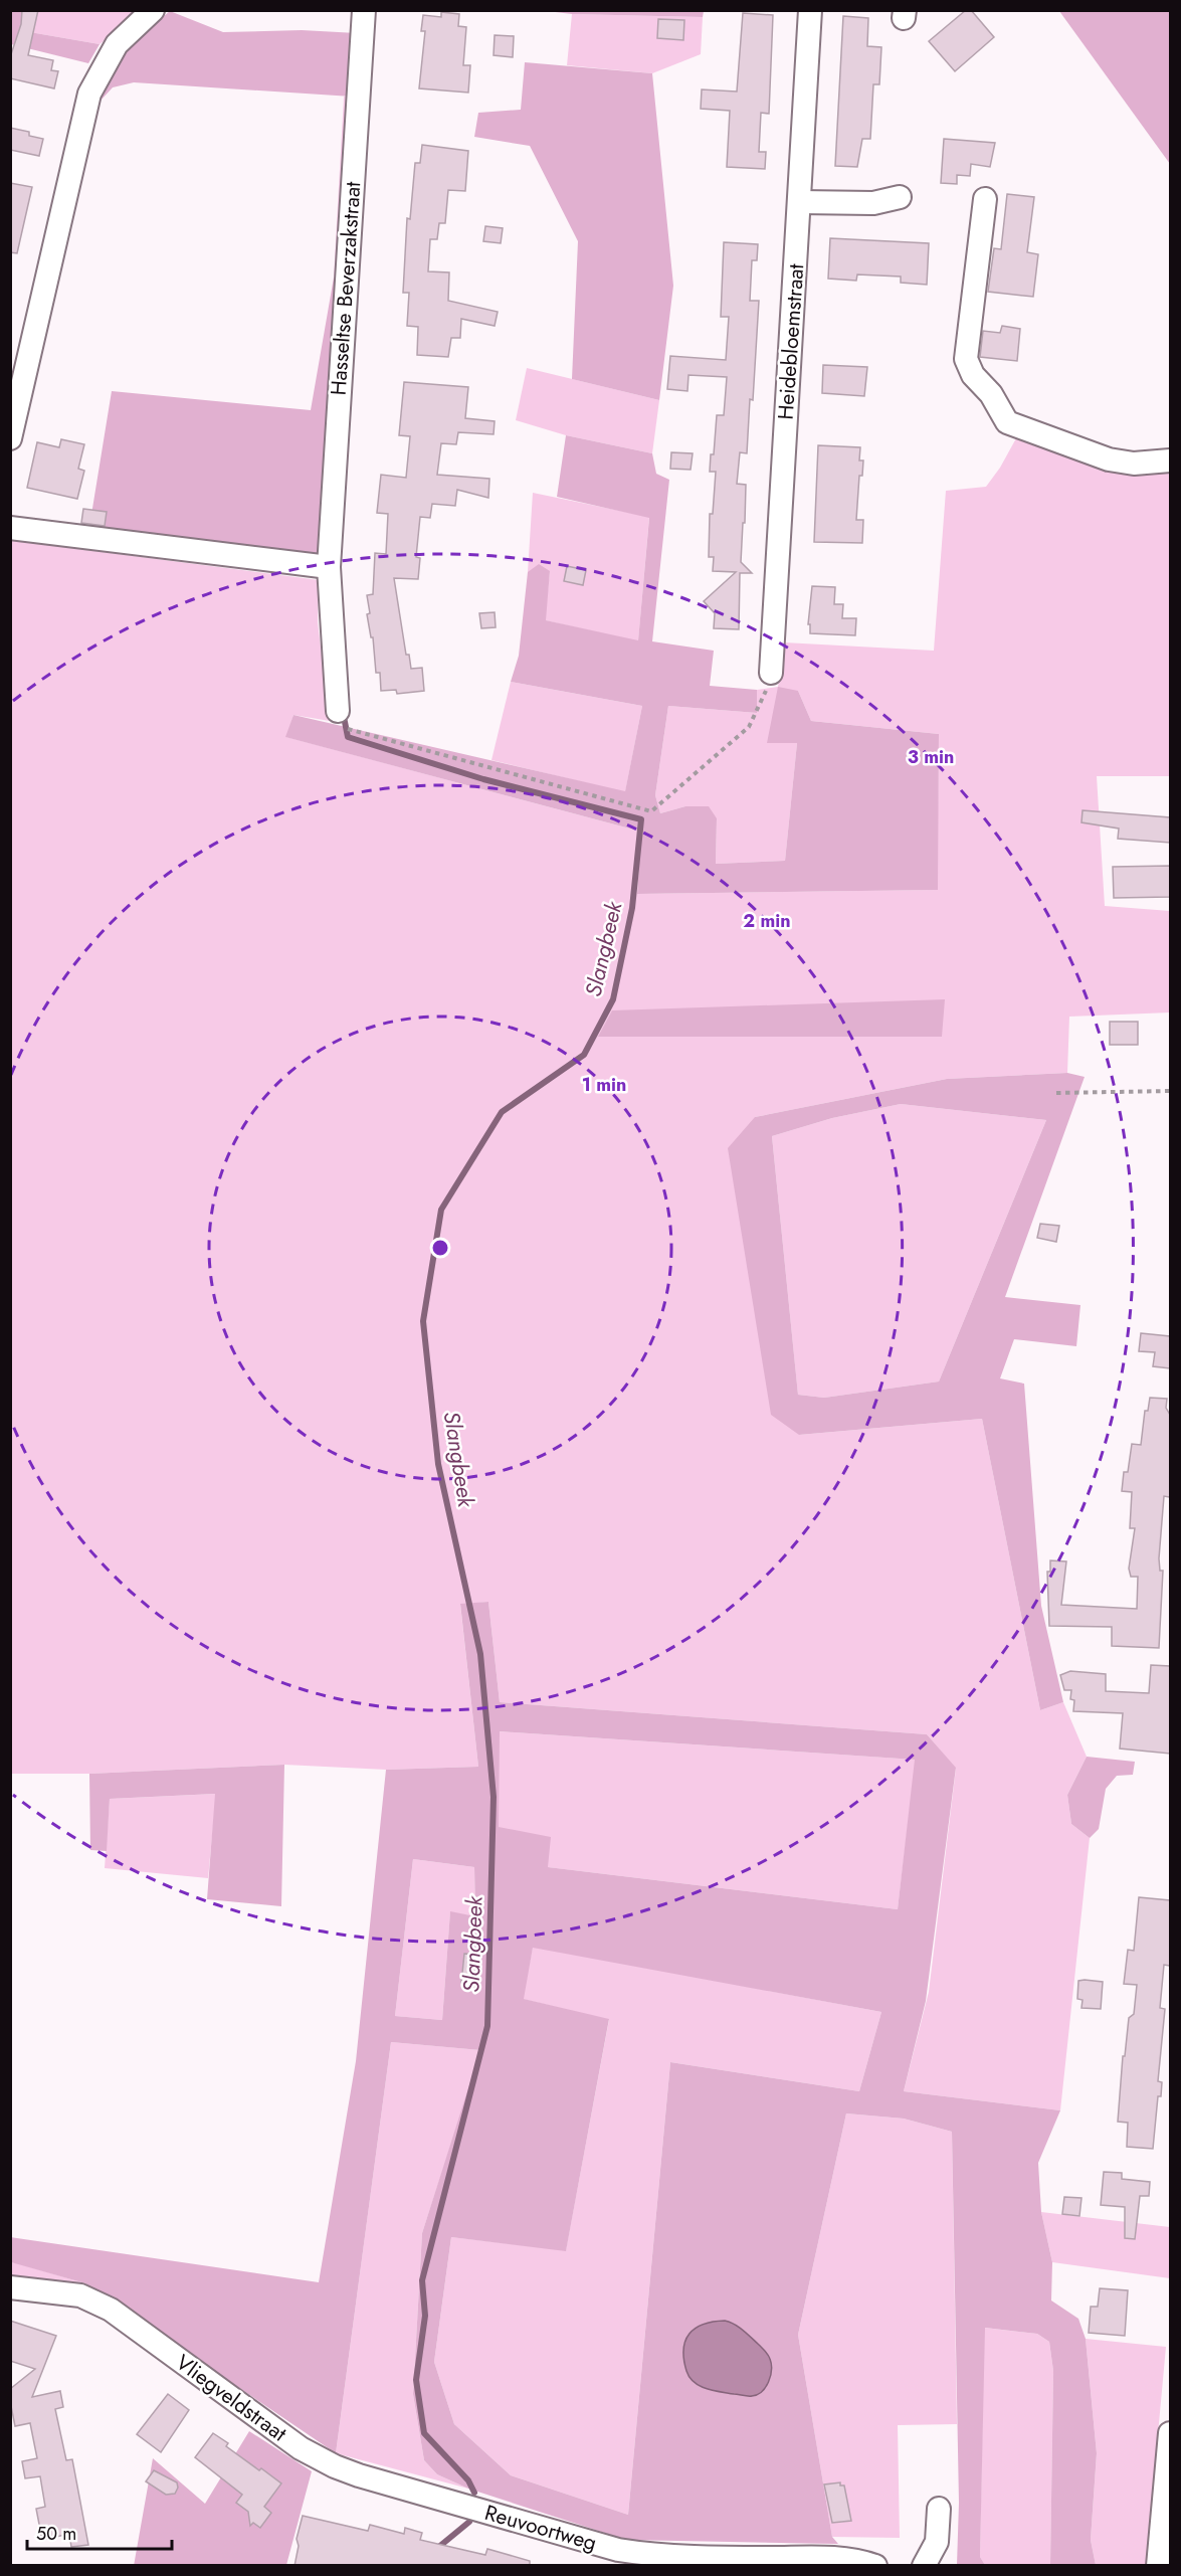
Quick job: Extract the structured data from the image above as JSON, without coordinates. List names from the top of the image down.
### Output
{
  "streets": {
    "street": [
      "Hasseltse Beverzakstraat",
      "Heidebloemstraat",
      "Vliegveldstraat",
      "Reuvoortweg"
    ]
  },
  "crossings": [
    ["Vliegveldstraat", "Reuvoortweg"]
  ],
  "water": ["Slangbeek"],
  "scale_bar": "50 m",
  "rings": ["3 min", "2 min", "1 min"]
}
